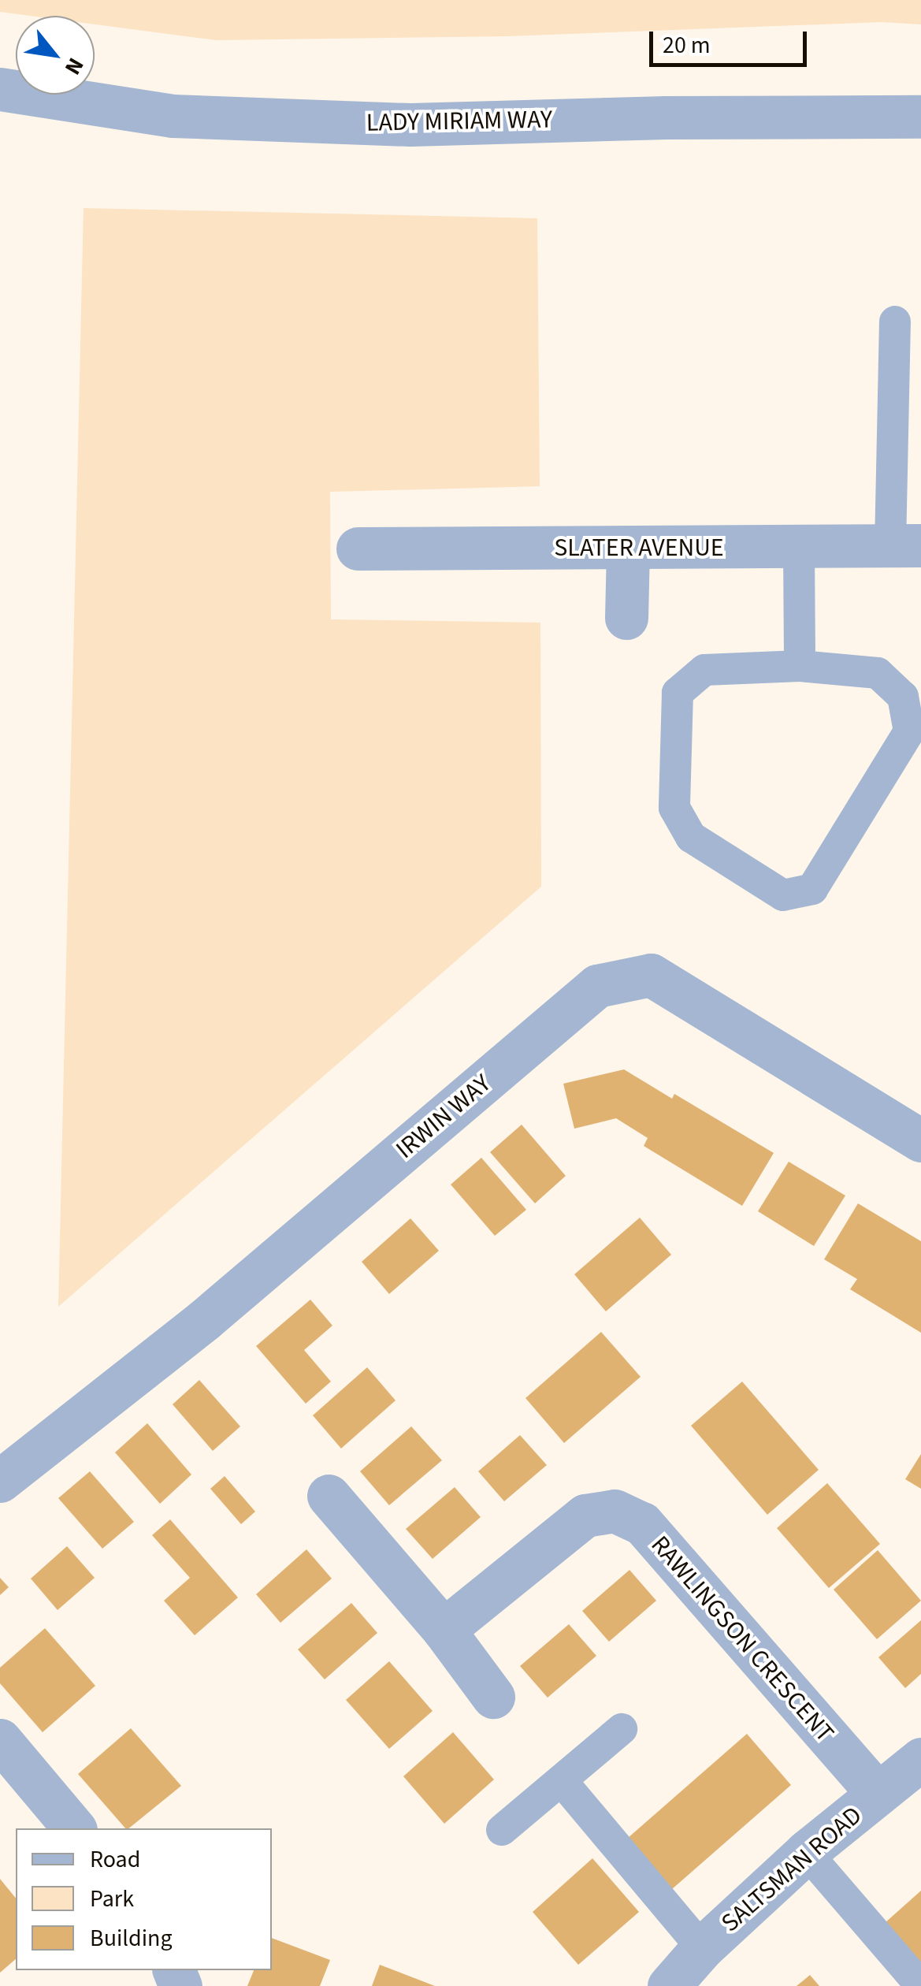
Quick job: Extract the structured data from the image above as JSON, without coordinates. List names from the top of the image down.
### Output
{
  "streets": {
    "street": [
      "LADY MIRIAM WAY",
      "SLATER AVENUE",
      "IRWIN WAY",
      "RAWLINGSON CRESCENT",
      "SALTSMAN ROAD"
    ]
  },
  "crossings": [
    ["RAWLINGSON CRESCENT", "SALTSMAN ROAD"]
  ],
  "legend": ["Road", "Park", "Building"],
  "scale_bar": "20 m",
  "north": "bottom right"
}
